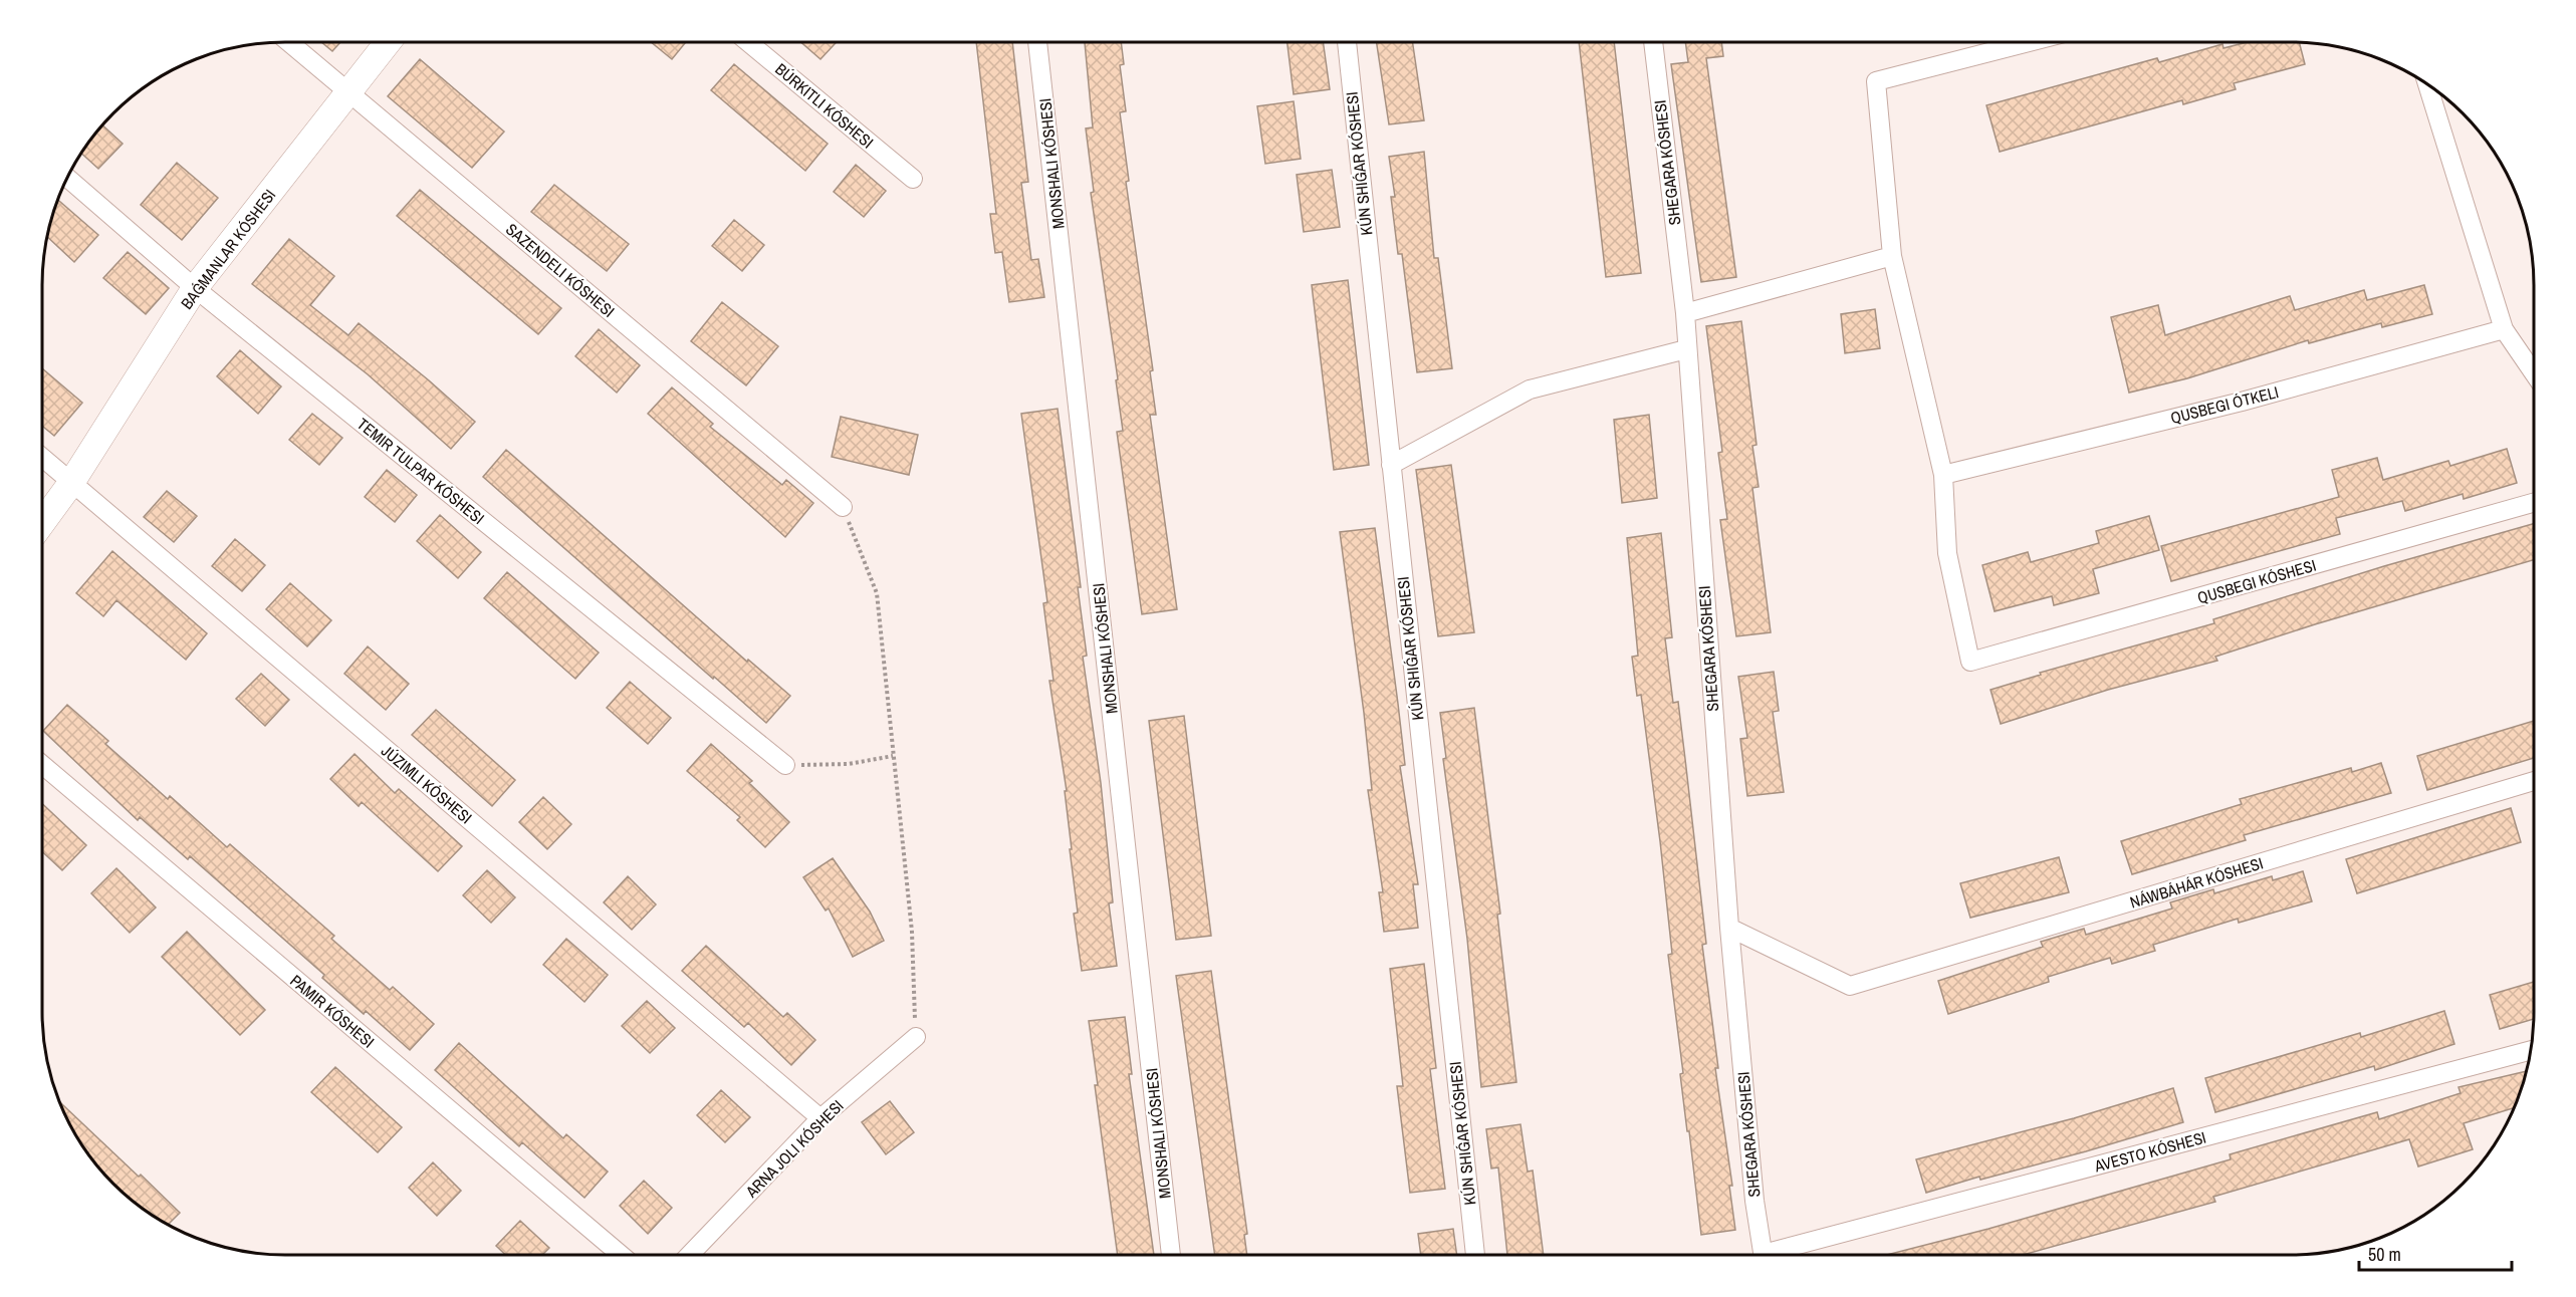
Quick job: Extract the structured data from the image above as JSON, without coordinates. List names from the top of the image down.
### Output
{
  "streets": {
    "street": [
      "BÚRKITLI KÓSHESI",
      "SHEGARA KÓSHESI",
      "BAǴMANLAR KÓSHESI",
      "SAZENDELI KÓSHESI",
      "QUSBEGI ÓTKELI",
      "TEMIR TULPAR KÓSHESI",
      "QUSBEGI KÓSHESI",
      "JÚZIMLI KÓSHESI",
      "NÁWBÁHÁR KÓSHESI",
      "PAMIR KÓSHESI",
      "AVESTO KÓSHESI"
    ]
  },
  "crossings": [
    ["SHEGARA KÓSHESI", "NÁWBÁHÁR KÓSHESI"],
    ["BAǴMANLAR KÓSHESI", "SAZENDELI KÓSHESI"],
    ["BAǴMANLAR KÓSHESI", "TEMIR TULPAR KÓSHESI"],
    ["BAǴMANLAR KÓSHESI", "JÚZIMLI KÓSHESI"],
    ["QUSBEGI ÓTKELI", "QUSBEGI KÓSHESI"]
  ],
  "scale_bar": "50 m"
}
